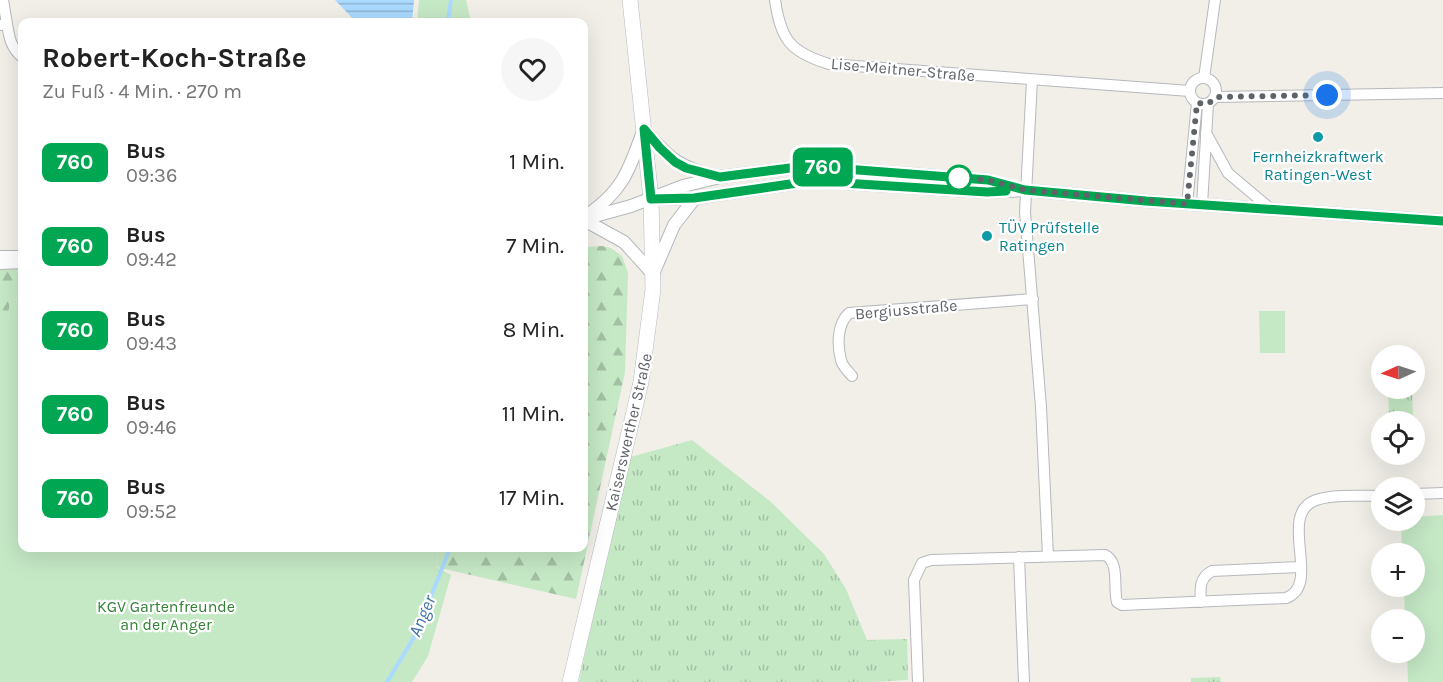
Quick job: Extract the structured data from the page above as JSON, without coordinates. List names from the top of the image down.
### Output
{
  "streets": {
    "main road": ["Kaiserswerther Straße"],
    "street": ["Lise-Meitner-Straße", "Bergiusstraße"]
  },
  "water": ["Anger"],
  "parks": ["KGV Gartenfreunde an der Anger"],
  "places": ["Fernheizkraftwerk Ratingen-West", "TÜV Prüfstelle Ratingen"],
  "lines": ["bus line 760"],
  "north": "left",
  "page": {
    "on_map": "760",
    "heading": ["Robert-Koch-Straße", "Zu Fuß · 4 Min. · 270 m"],
    "list": [
      {
        "mark": "760",
        "name": "Bus",
        "note": "09:36",
        "value": "1 Min."
      },
      {
        "mark": "760",
        "name": "Bus",
        "note": "09:42",
        "value": "7 Min."
      },
      {
        "mark": "760",
        "name": "Bus",
        "note": "09:43",
        "value": "8 Min."
      },
      {
        "mark": "760",
        "name": "Bus",
        "note": "09:46",
        "value": "11 Min."
      },
      {
        "mark": "760",
        "name": "Bus",
        "note": "09:52",
        "value": "17 Min."
      }
    ],
    "map_buttons": ["+", "−"]
  }
}
